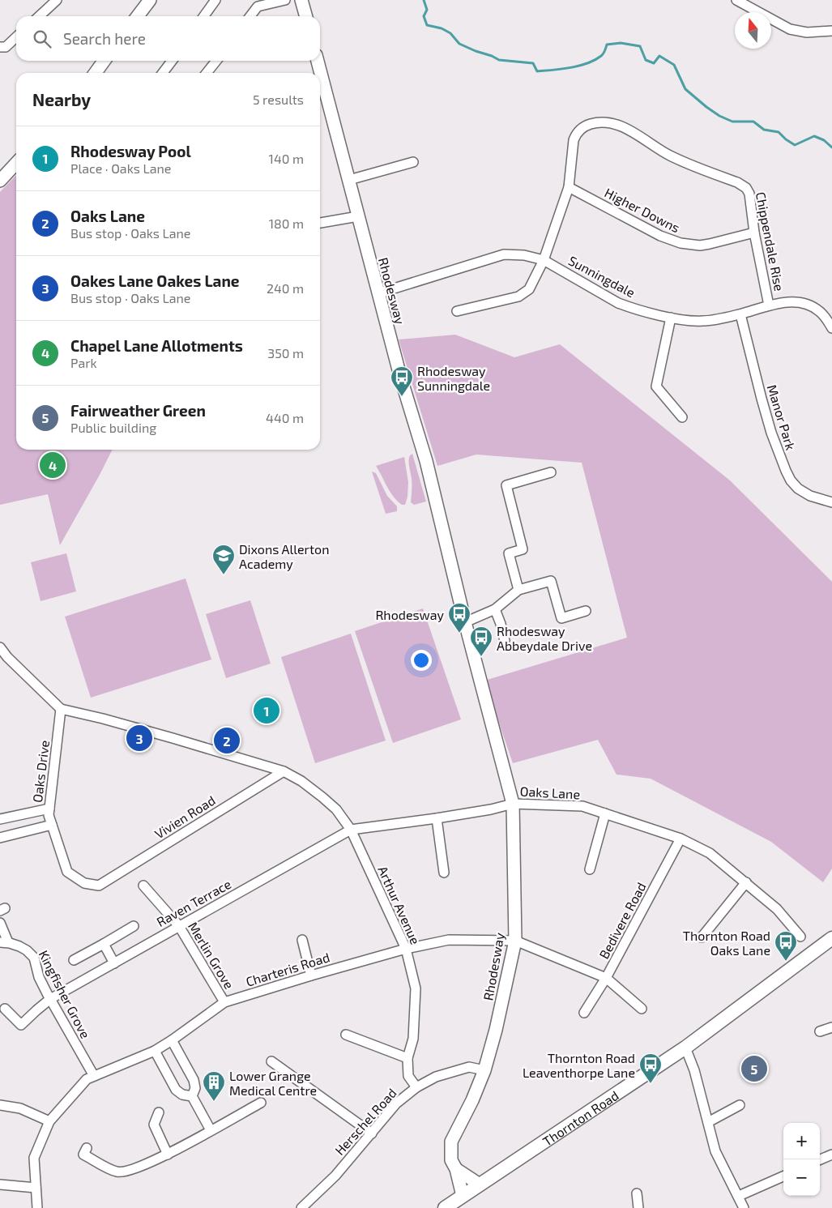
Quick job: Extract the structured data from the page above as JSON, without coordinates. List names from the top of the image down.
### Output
{
  "streets": {
    "main road": ["Thornton Road"],
    "street": [
      "Higher Downs",
      "Chippendale Rise",
      "Sunningdale",
      "Rhodesway",
      "Manor Park",
      "Oaks Drive",
      "Oaks Lane",
      "Vivien Road",
      "Raven Terrace",
      "Arthur Avenue",
      "Bedivere Road",
      "Merlin Grove",
      "Charteris Road",
      "Kingfisher Grove",
      "Herschel Road"
    ]
  },
  "crossings": [
    ["Higher Downs", "Chippendale Rise"],
    ["Chippendale Rise", "Sunningdale"],
    ["Sunningdale", "Rhodesway"],
    ["Sunningdale", "Manor Park"],
    ["Rhodesway", "Oaks Lane"],
    ["Rhodesway", "Charteris Road"],
    ["Rhodesway", "Thornton Road"],
    ["Rhodesway", "Herschel Road"],
    ["Oaks Drive", "Vivien Road"],
    ["Oaks Lane", "Raven Terrace"],
    ["Oaks Lane", "Arthur Avenue"],
    ["Oaks Lane", "Bedivere Road"],
    ["Raven Terrace", "Arthur Avenue"],
    ["Raven Terrace", "Merlin Grove"],
    ["Raven Terrace", "Kingfisher Grove"],
    ["Arthur Avenue", "Charteris Road"],
    ["Arthur Avenue", "Herschel Road"],
    ["Bedivere Road", "Charteris Road"],
    ["Merlin Grove", "Charteris Road"],
    ["Charteris Road", "Kingfisher Grove"]
  ],
  "places": {
    "bus stop": [
      "Rhodesway Sunningdale",
      "Rhodesway",
      "Rhodesway Abbeydale Drive",
      "Thornton Road Oaks Lane",
      "Thornton Road Leaventhorpe Lane"
    ],
    "school or university": ["Dixons Allerton Academy"],
    "building": ["Lower Grange Medical Centre"]
  },
  "north": "top",
  "page": {
    "search": "Search here",
    "heading": ["Nearby", "5 results"],
    "list": [
      {
        "mark": "1",
        "name": "Rhodesway Pool",
        "note": "Place · Oaks Lane",
        "value": "140 m"
      },
      {
        "mark": "2",
        "name": "Oaks Lane",
        "note": "Bus stop · Oaks Lane",
        "value": "180 m"
      },
      {
        "mark": "3",
        "name": "Oakes Lane Oakes Lane",
        "note": "Bus stop · Oaks Lane",
        "value": "240 m"
      },
      {
        "mark": "4",
        "name": "Chapel Lane Allotments",
        "note": "Park",
        "value": "350 m"
      },
      {
        "mark": "5",
        "name": "Fairweather Green",
        "note": "Public building",
        "value": "440 m"
      }
    ],
    "pins": [
      "4",
      "1",
      "3",
      "2",
      "5"
    ],
    "map_buttons": ["+", "−"]
  }
}
